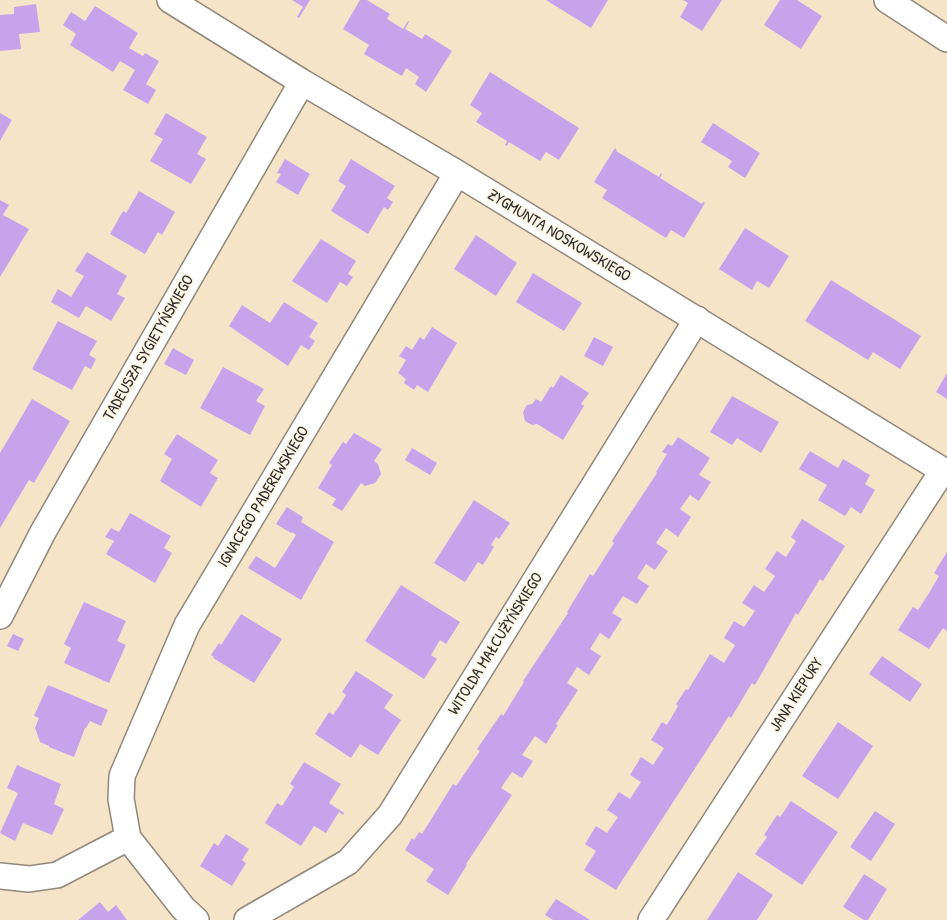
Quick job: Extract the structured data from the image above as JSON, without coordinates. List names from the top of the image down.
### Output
{
  "streets": {
    "street": [
      "ZYGMUNTA NOSKOWSKIEGO",
      "TADEUSZA SYGIETYŃSKIEGO",
      "IGNACEGO PADEREWSKIEGO",
      "WITOLDA MAŁCUŻYŃSKIEGO",
      "JANA KIEPURY"
    ]
  },
  "crossings": [
    ["ZYGMUNTA NOSKOWSKIEGO", "TADEUSZA SYGIETYŃSKIEGO"],
    ["ZYGMUNTA NOSKOWSKIEGO", "IGNACEGO PADEREWSKIEGO"],
    ["ZYGMUNTA NOSKOWSKIEGO", "WITOLDA MAŁCUŻYŃSKIEGO"],
    ["ZYGMUNTA NOSKOWSKIEGO", "JANA KIEPURY"]
  ]
}
